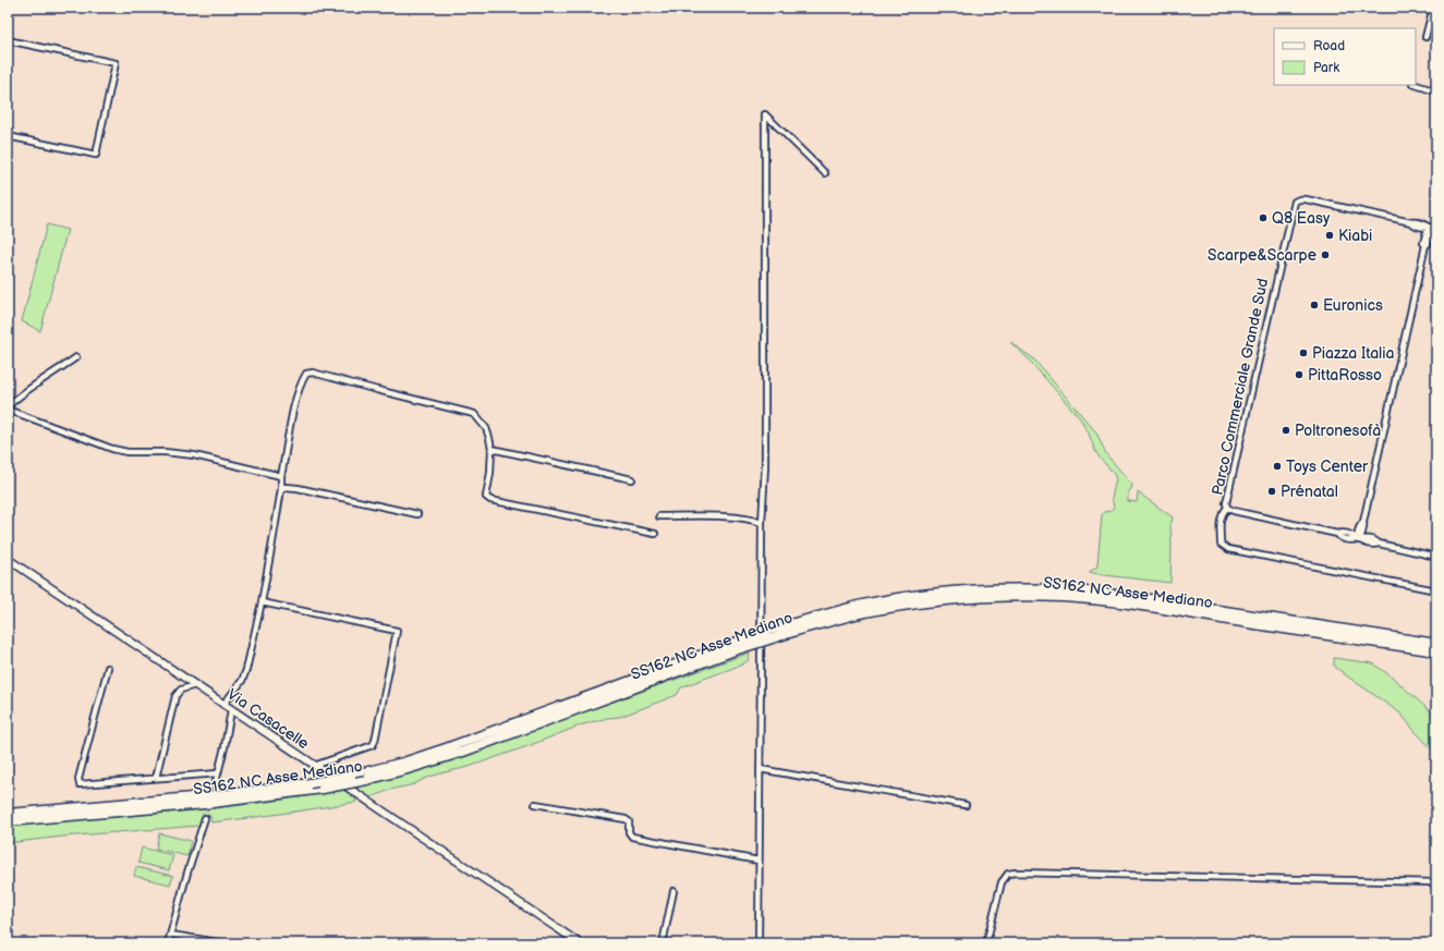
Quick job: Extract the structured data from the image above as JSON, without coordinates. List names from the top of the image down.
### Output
{
  "streets": {
    "highway": ["SS162 NC Asse Mediano"],
    "street": ["Parco Commerciale Grande Sud", "Via Casacelle"]
  },
  "places": [
    "Q8 Easy",
    "Kiabi",
    "Scarpe&Scarpe",
    "Euronics",
    "Piazza Italia",
    "PittaRosso",
    "Poltronesofà",
    "Toys Center",
    "Prénatal"
  ],
  "legend": ["Road", "Park"]
}
